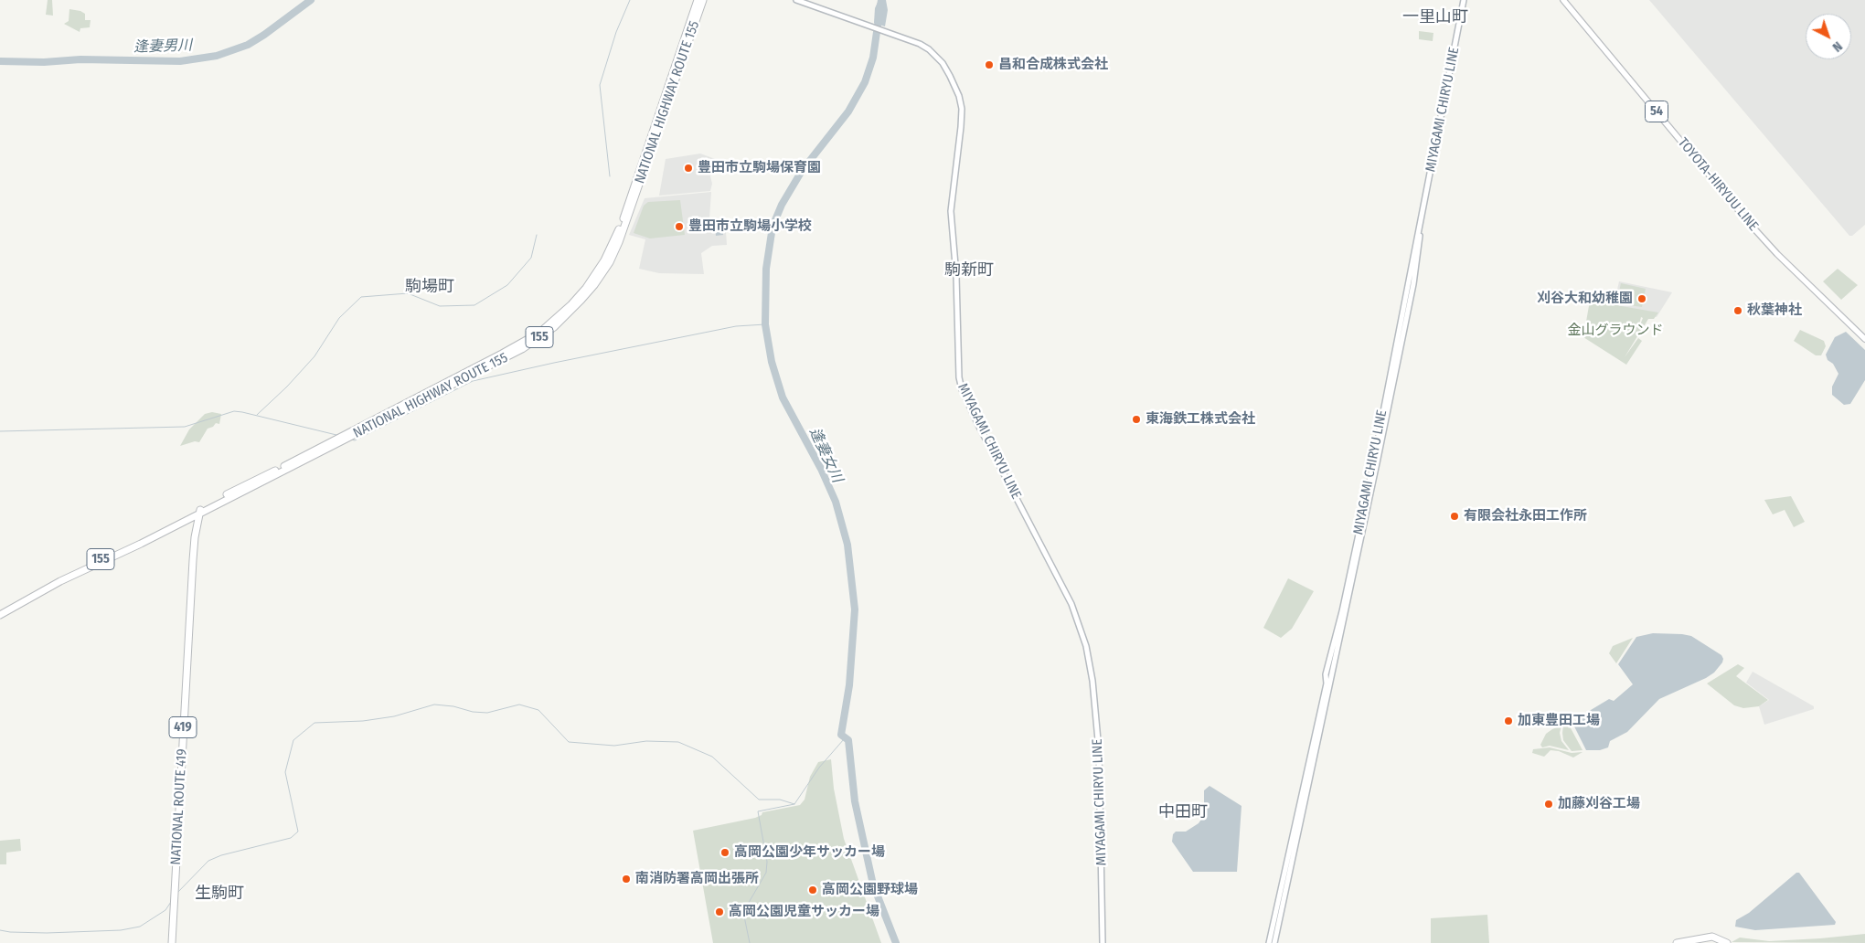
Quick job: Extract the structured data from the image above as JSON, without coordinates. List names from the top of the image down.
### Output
{
  "streets": {
    "highway": [
      "NATIONAL HIGHWAY ROUTE 155",
      "155",
      "419",
      "NATIONAL ROUTE 419"
    ],
    "main road": ["MIYAGAMI CHIRYU LINE", "54", "TOYOTA-HIRYUU LINE"]
  },
  "crossings": [
    ["NATIONAL HIGHWAY ROUTE 155", "155"],
    ["NATIONAL HIGHWAY ROUTE 155", "NATIONAL ROUTE 419"],
    ["155", "NATIONAL ROUTE 419"]
  ],
  "districts": [
    "一里山町",
    "駒新町",
    "駒場町",
    "中田町",
    "生駒町"
  ],
  "water": ["逢妻男川", "逢妻女川"],
  "parks": ["金山グラウンド"],
  "places": [
    "昌和合成株式会社",
    "豊田市立駒場保育園",
    "豊田市立駒場小学校",
    "刈谷大和幼稚園",
    "秋葉神社",
    "東海鉄工株式会社",
    "有限会社永田工作所",
    "加東豊田工場",
    "加藤刈谷工場",
    "高岡公園少年サッカー場",
    "南消防署高岡出張所",
    "高岡公園野球場",
    "高岡公園児童サッカー場"
  ],
  "north": "bottom right"
}
